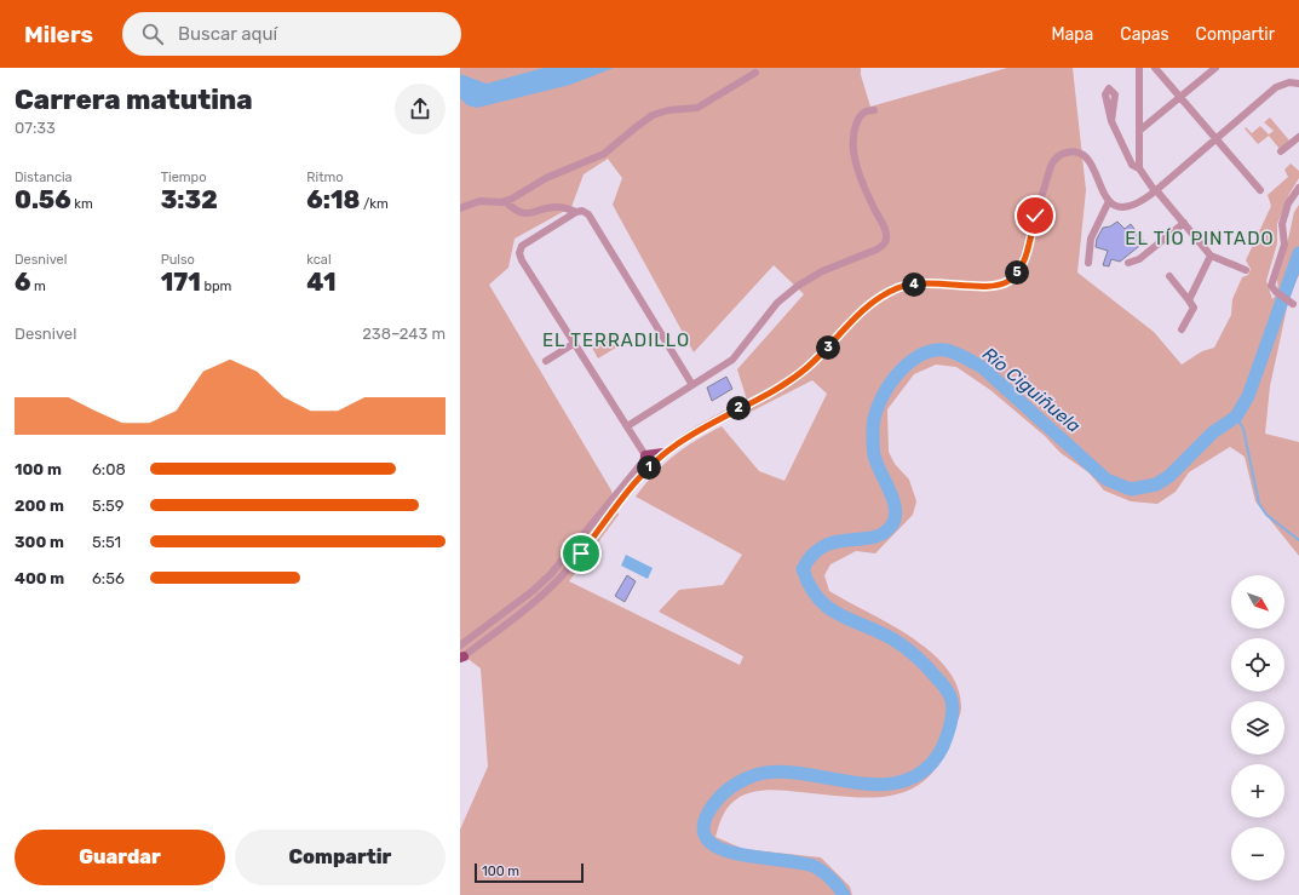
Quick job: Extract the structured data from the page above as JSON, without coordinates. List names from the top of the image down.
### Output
{
  "districts": ["EL TÍO PINTADO", "EL TERRADILLO"],
  "water": ["Río Ciguiñuela"],
  "scale_bar": "100 m",
  "north": "bottom right",
  "page": {
    "header": "Milers",
    "search": "Buscar aquí",
    "nav": ["Mapa", "Capas", "Compartir"],
    "heading": ["Carrera matutina", "07:33"],
    "stats": [
      ["Distancia", "0.56 km"],
      ["Tiempo", "3:32"],
      ["Ritmo", "6:18 /km"],
      ["Desnivel", "6 m"],
      ["Pulso", "171 bpm"],
      ["kcal", "41"]
    ],
    "pins": [
      "5",
      "4",
      "3",
      "2",
      "1"
    ],
    "chart": ["Desnivel", "238–243 m"],
    "list": [
      {
        "name": "100 m",
        "note": "6:08"
      },
      {
        "name": "200 m",
        "note": "5:59"
      },
      {
        "name": "300 m",
        "note": "5:51"
      },
      {
        "name": "400 m",
        "note": "6:56"
      }
    ],
    "map_buttons": ["+", "−"],
    "buttons": ["Guardar", "Compartir"],
    "scale": "100 m"
  }
}
